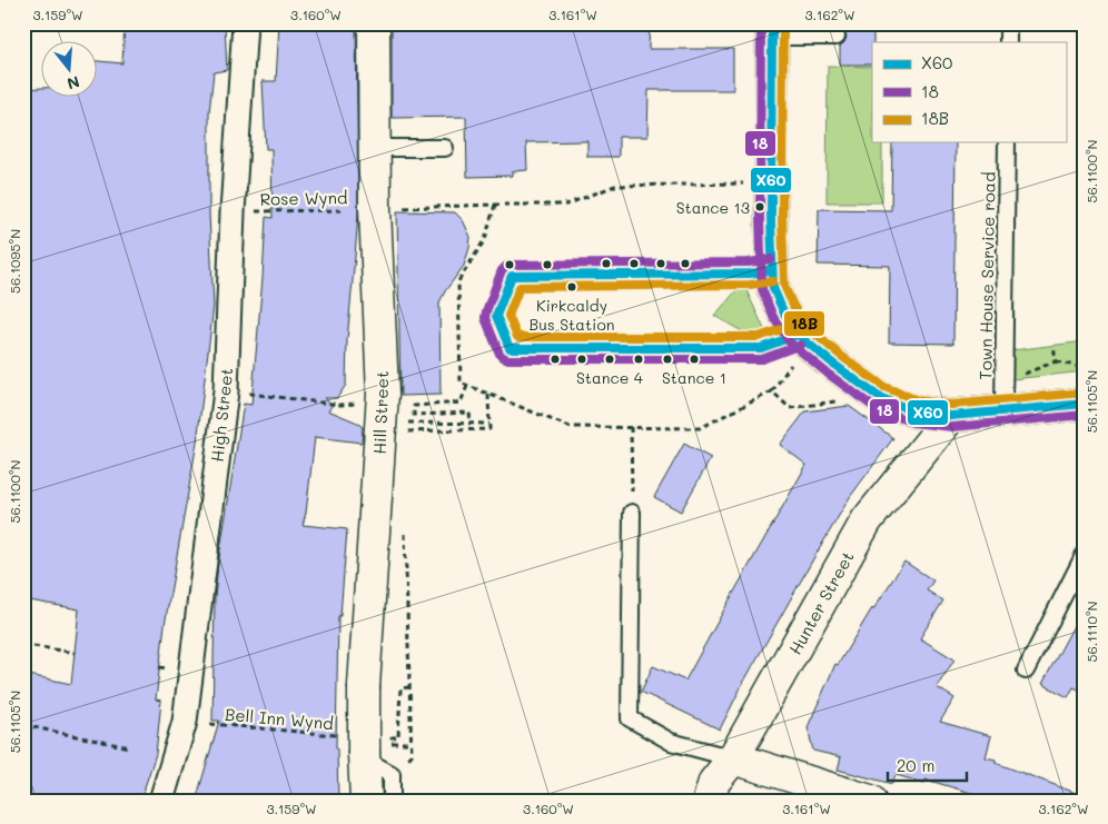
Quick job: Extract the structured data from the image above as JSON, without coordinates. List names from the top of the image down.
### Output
{
  "streets": {
    "street": ["Hill Street", "High Street", "Hunter Street"],
    "lane": ["Town House Service road"],
    "path": ["Rose Wynd", "Bell Inn Wynd"]
  },
  "crossings": [
    ["Rose Wynd", "Hill Street"],
    ["Rose Wynd", "High Street"],
    ["Hill Street", "Bell Inn Wynd"],
    ["High Street", "Bell Inn Wynd"]
  ],
  "places": [
    "Stance 13",
    "Kirkcaldy Bus Station",
    "Stance 4",
    "Stance 1"
  ],
  "lines": ["transit line X60", "transit line 18", "transit line 18B"],
  "legend": ["X60", "18", "18B"],
  "scale_bar": "20 m",
  "north": "bottom",
  "coordinates": [
    "3.159°W",
    "3.160°W",
    "3.161°W",
    "3.162°W",
    "56.1100°N",
    "56.1095°N",
    "56.1105°N",
    "56.1110°N"
  ]
}
